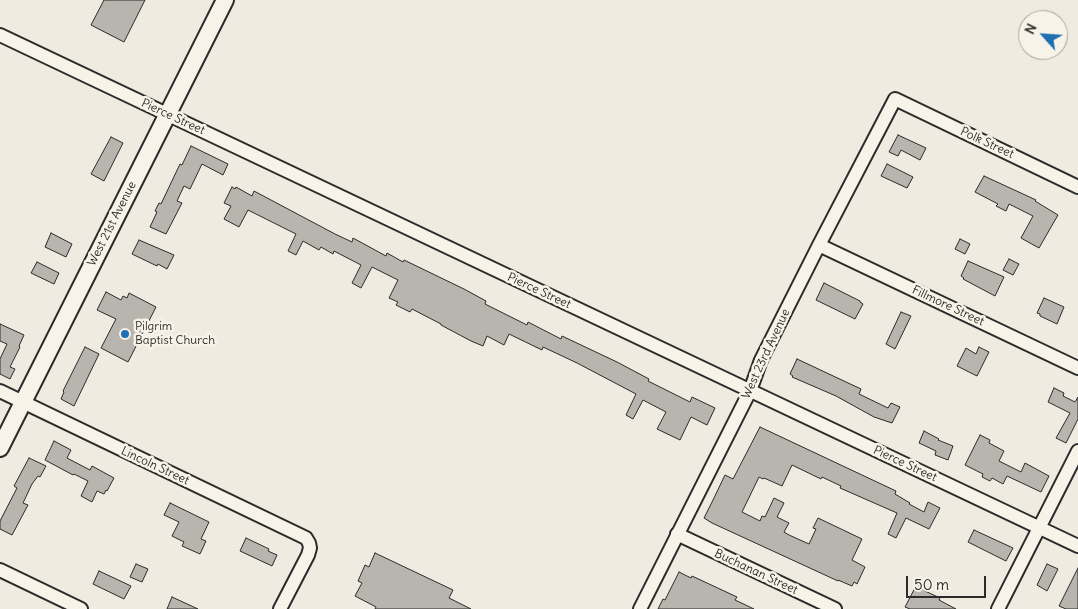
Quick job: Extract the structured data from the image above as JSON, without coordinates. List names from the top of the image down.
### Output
{
  "streets": {
    "street": [
      "Pierce Street",
      "Polk Street",
      "West 21st Avenue",
      "Fillmore Street",
      "West 23rd Avenue",
      "Lincoln Street",
      "Buchanan Street"
    ]
  },
  "crossings": [
    ["Pierce Street", "West 21st Avenue"],
    ["Pierce Street", "West 23rd Avenue"],
    ["Polk Street", "West 23rd Avenue"],
    ["West 21st Avenue", "Lincoln Street"],
    ["Fillmore Street", "West 23rd Avenue"],
    ["West 23rd Avenue", "Buchanan Street"]
  ],
  "places": ["Pilgrim Baptist Church"],
  "scale_bar": "50 m",
  "north": "top left"
}
